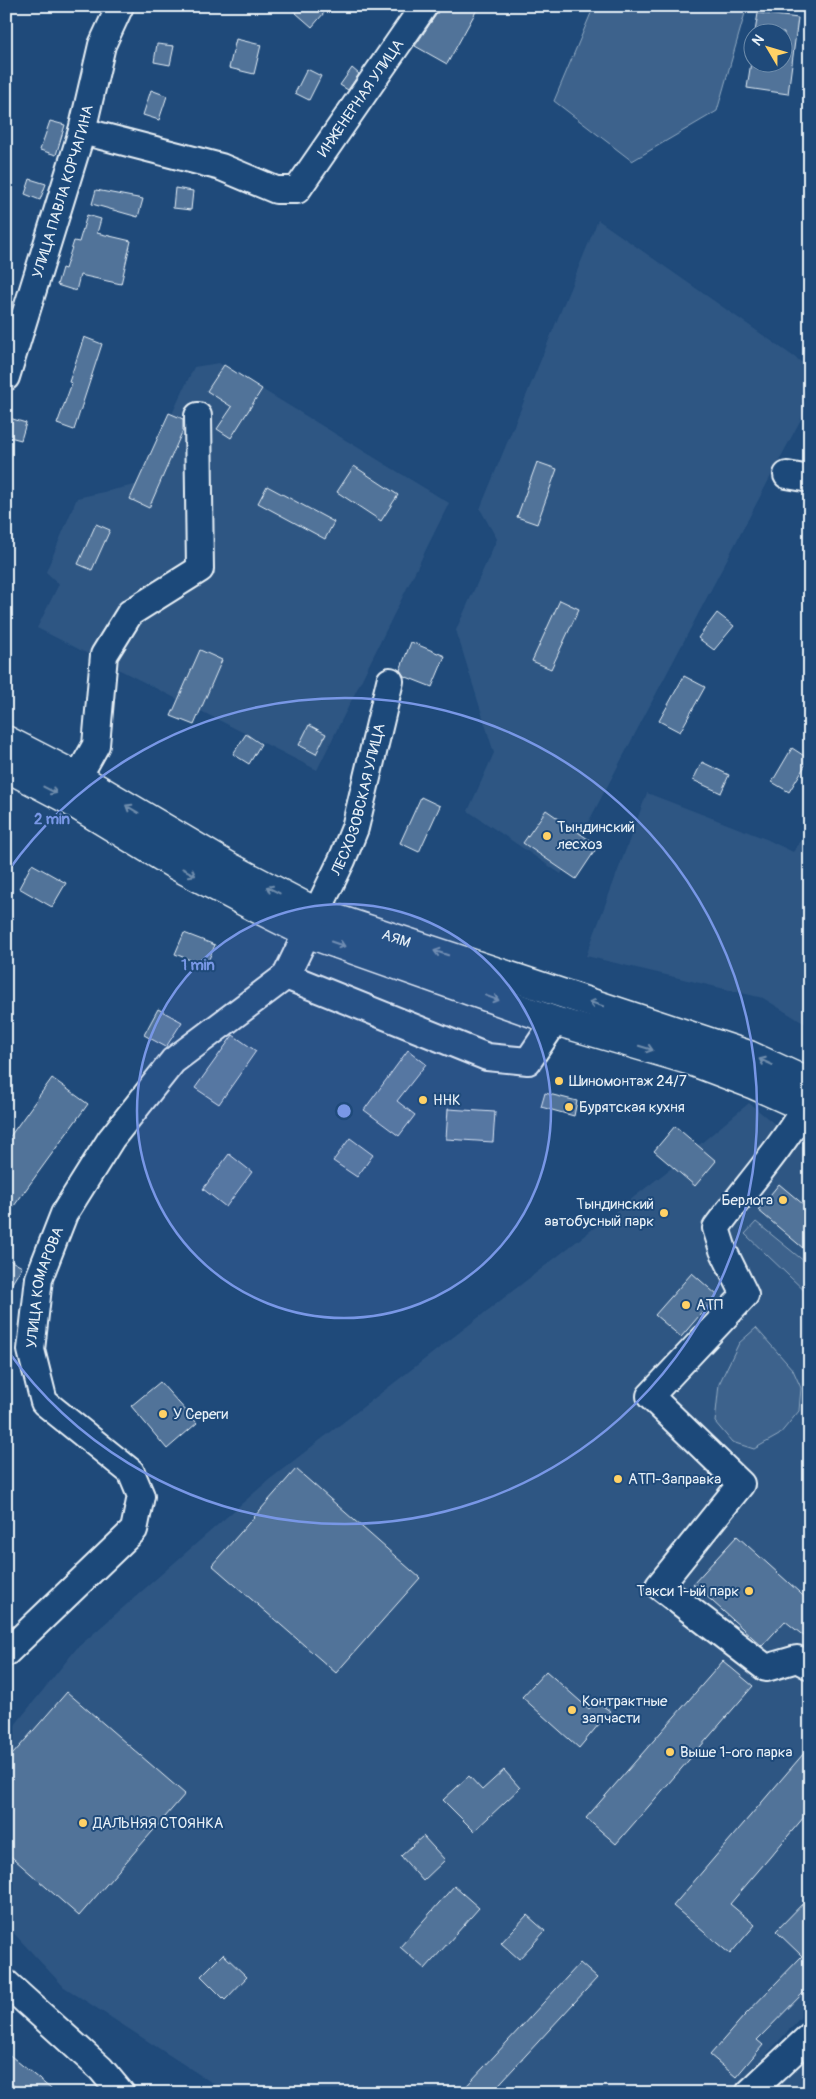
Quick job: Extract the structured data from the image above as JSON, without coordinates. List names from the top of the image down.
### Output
{
  "streets": {
    "highway": ["АЯМ"],
    "street": [
      "ИНЖЕНЕРНАЯ УЛИЦА",
      "УЛИЦА ПАВЛА КОРЧАГИНА",
      "ЛЕСХОЗОВСКАЯ УЛИЦА",
      "УЛИЦА КОМАРОВА"
    ]
  },
  "crossings": [
    ["ИНЖЕНЕРНАЯ УЛИЦА", "УЛИЦА ПАВЛА КОРЧАГИНА"],
    ["ЛЕСХОЗОВСКАЯ УЛИЦА", "АЯМ"],
    ["ЛЕСХОЗОВСКАЯ УЛИЦА", "УЛИЦА КОМАРОВА"]
  ],
  "places": [
    "Тындинский лесхоз",
    "Шиномонтаж 24/7",
    "ННК",
    "Бурятская кухня",
    "Берлога",
    "Тындинский автобусный парк",
    "АТП",
    "У Сереги",
    "АТП-Заправка",
    "Такси 1-ый парк",
    "Контрактные запчасти",
    "Выше 1-ого парка",
    "ДАЛЬНЯЯ СТОЯНКА"
  ],
  "north": "top left",
  "rings": ["2 min", "1 min"]
}
